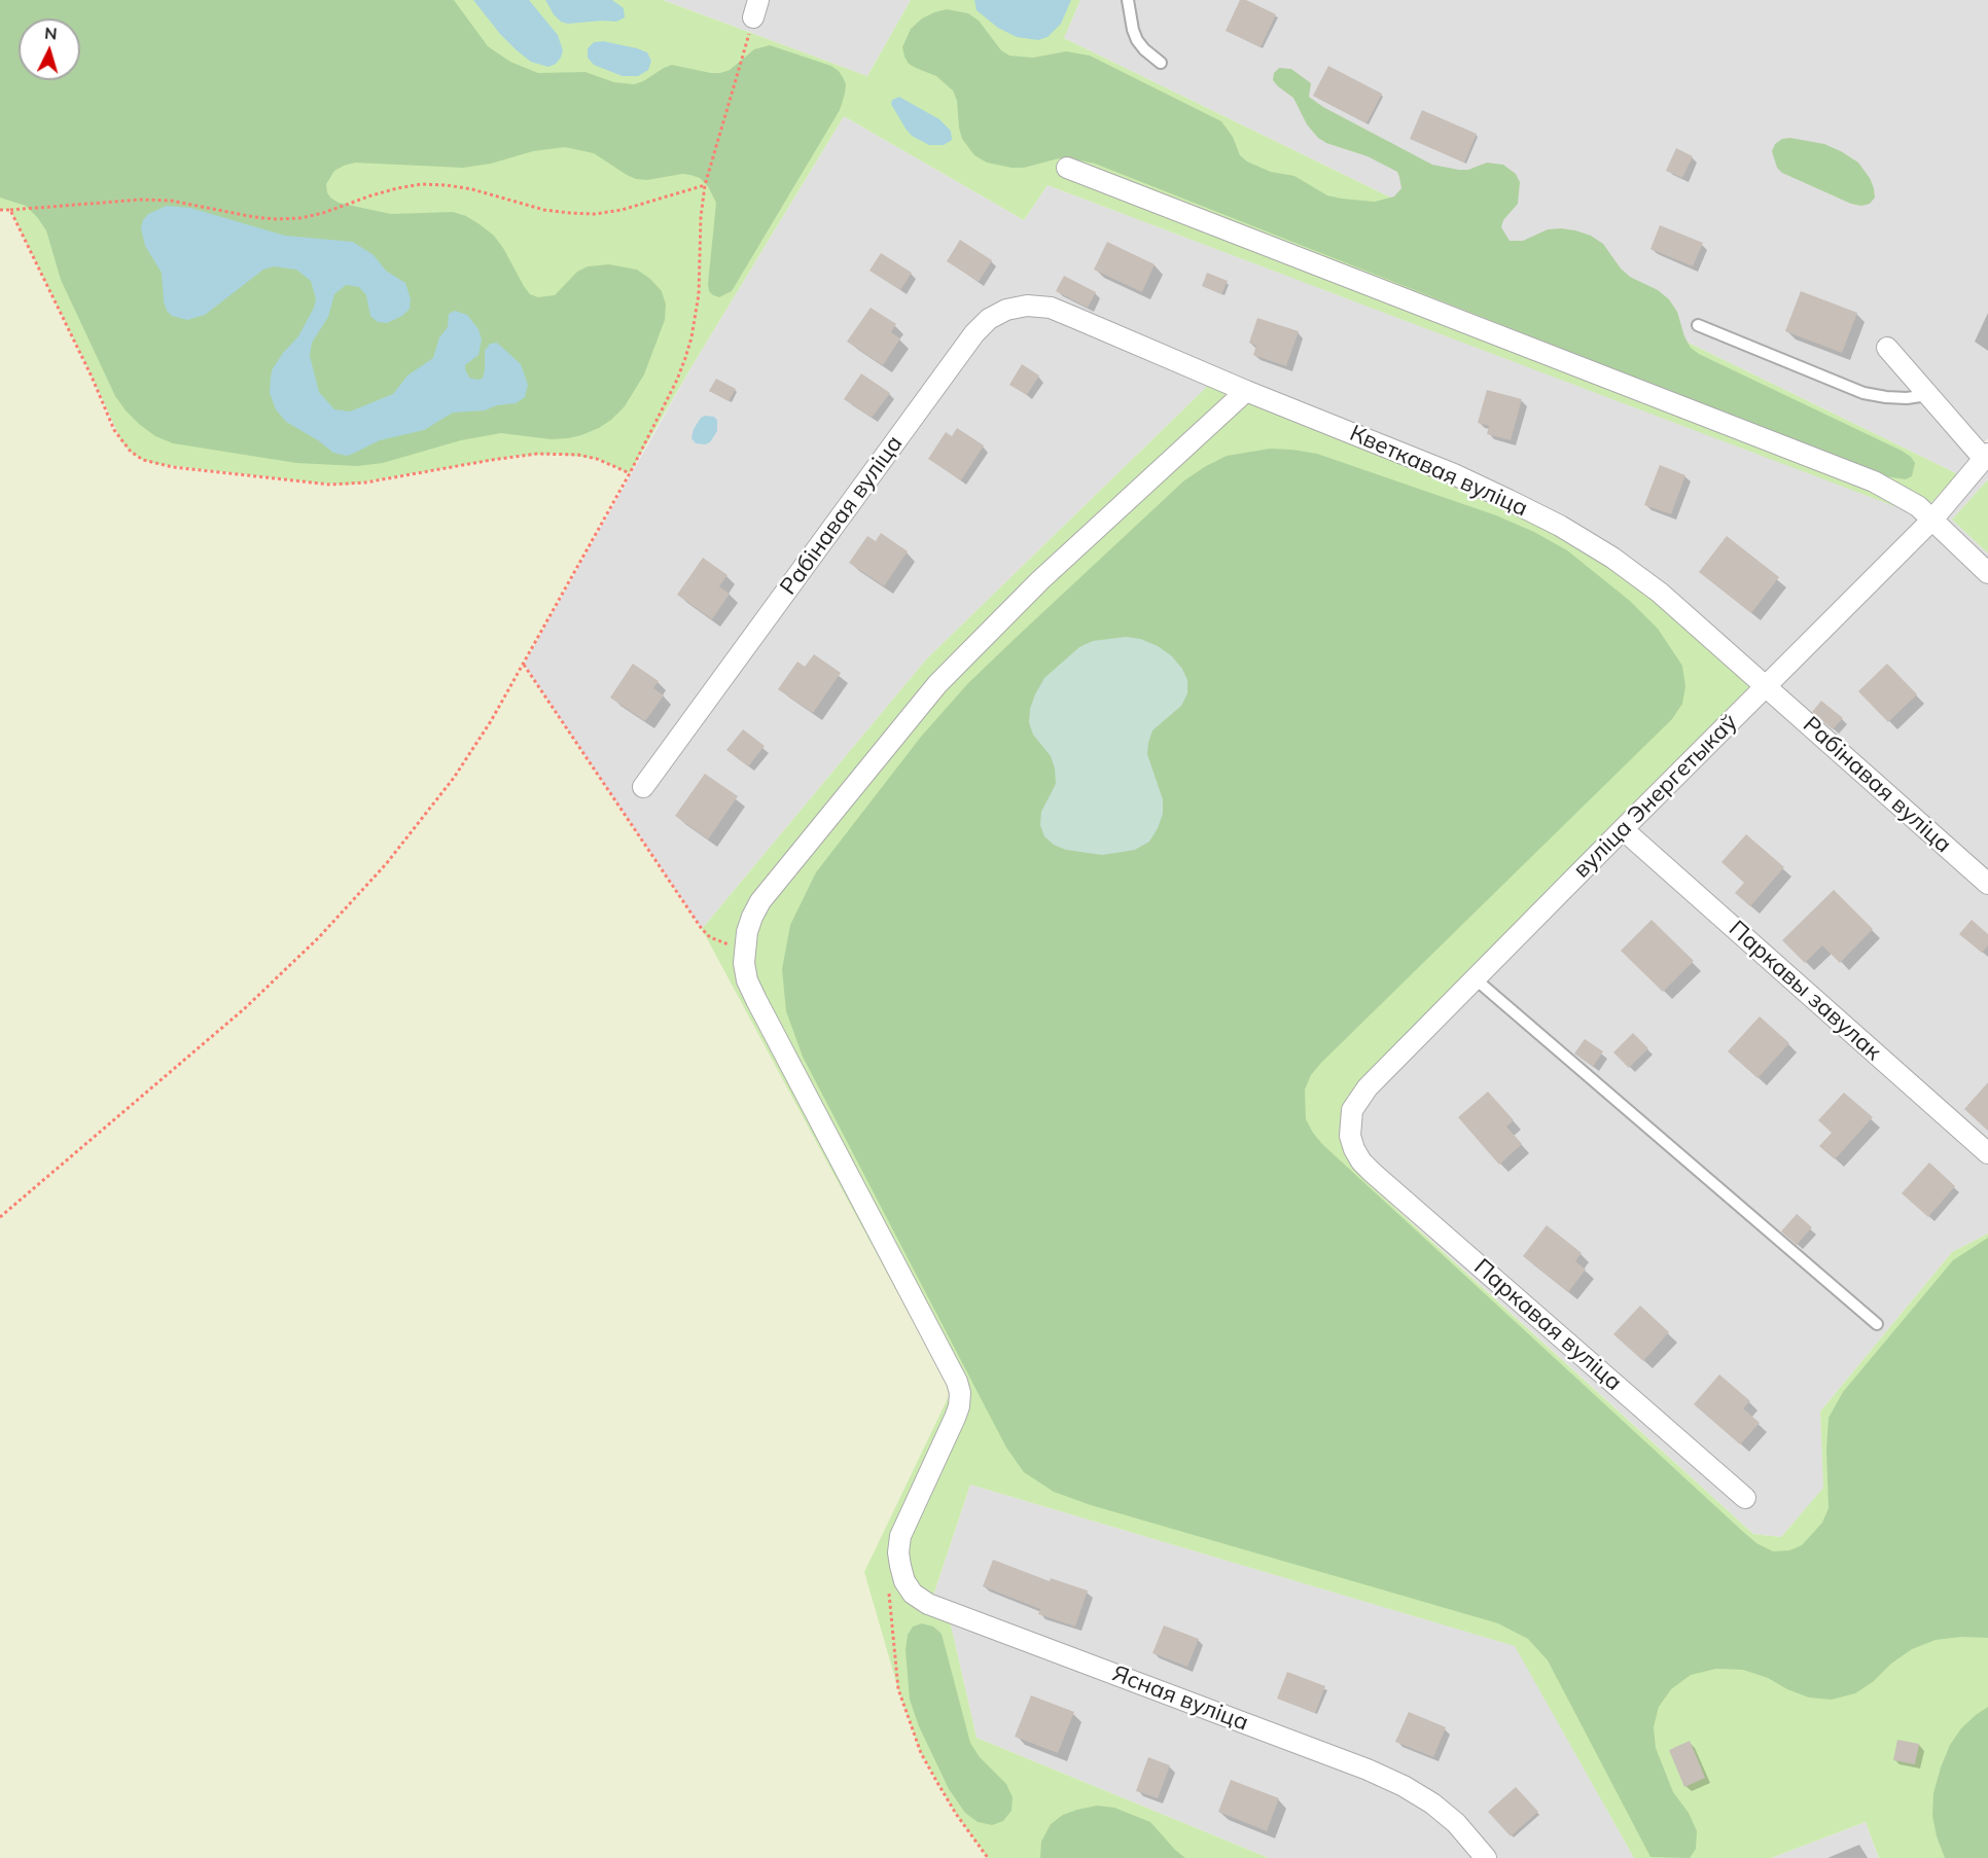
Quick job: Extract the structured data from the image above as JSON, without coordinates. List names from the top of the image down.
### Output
{
  "streets": {
    "street": [
      "Кветкавая вуліца",
      "Рабінавая вуліца",
      "вуліца Энергетыкаў",
      "Паркавы завулак",
      "Паркавая вуліца",
      "Ясная вуліца"
    ]
  },
  "crossings": [
    ["Кветкавая вуліца", "Рабінавая вуліца"],
    ["Кветкавая вуліца", "вуліца Энергетыкаў"],
    ["Рабінавая вуліца", "вуліца Энергетыкаў"],
    ["вуліца Энергетыкаў", "Паркавы завулак"],
    ["вуліца Энергетыкаў", "Паркавая вуліца"]
  ],
  "north": "top"
}
